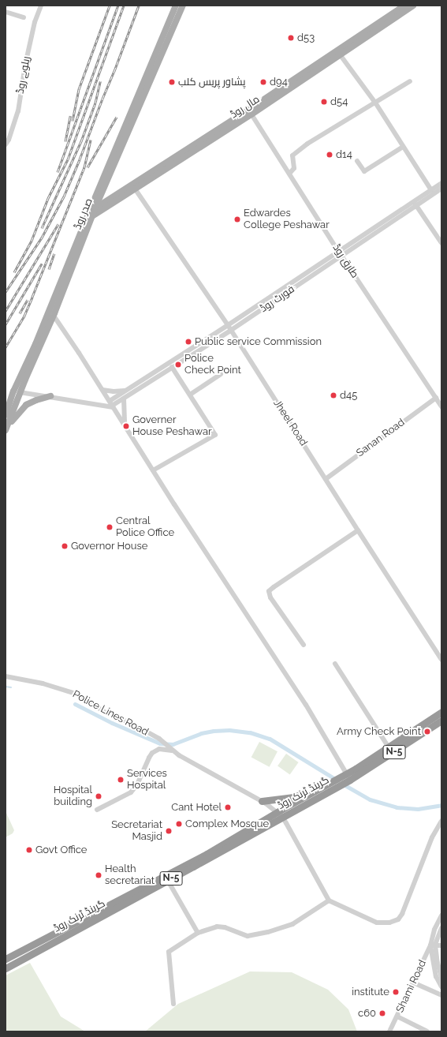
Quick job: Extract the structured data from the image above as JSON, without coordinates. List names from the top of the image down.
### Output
{
  "streets": {
    "highway": ["N-5", "گرینڈ ٹرنک روڈ"],
    "main road": ["مال روڈ", "صدر روڈ"],
    "street": [
      "ریلوے روڈ",
      "طارق روڈ",
      "فورٹ روڈ",
      "Jheel Road",
      "Sanan Road",
      "Police Lines Road",
      "Shami Road"
    ]
  },
  "crossings": [
    ["مال روڈ", "صدر روڈ"],
    ["مال روڈ", "طارق روڈ"],
    ["مال روڈ", "Jheel Road"],
    ["طارق روڈ", "فورٹ روڈ"],
    ["طارق روڈ", "Sanan Road"],
    ["فورٹ روڈ", "Jheel Road"],
    ["Jheel Road", "Sanan Road"],
    ["Police Lines Road", "گرینڈ ٹرنک روڈ"]
  ],
  "places": [
    "d53",
    "پشاور پریس کلب",
    "d94",
    "d54",
    "d14",
    "Edwardes College Peshawar",
    "Public service Commission",
    "Police Check Point",
    "d45",
    "Governer House Peshawar",
    "Central Police Office",
    "Governor House",
    "Army Check Point",
    "Services Hospital",
    "Hospital building",
    "Cant Hotel",
    "Complex Mosque",
    "Secretariat Masjid",
    "Govt Office",
    "Health secretariat",
    "institute",
    "c60"
  ]
}
